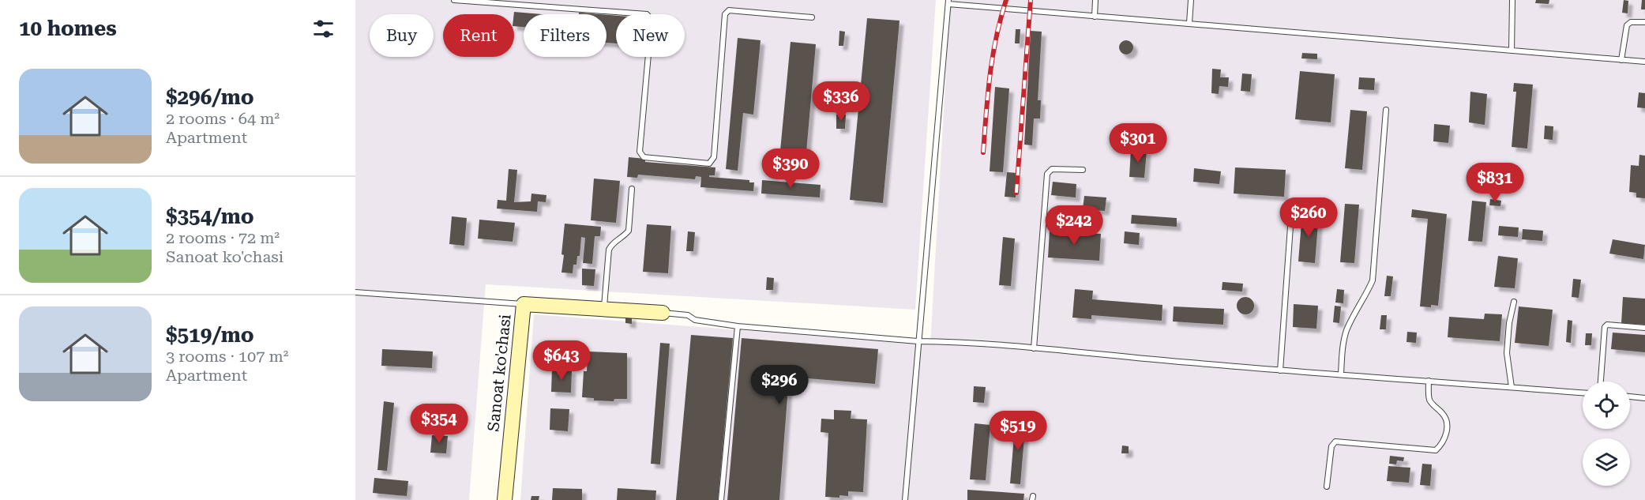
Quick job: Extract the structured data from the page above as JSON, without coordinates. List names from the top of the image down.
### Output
{
  "streets": {
    "street": ["Sanoat ko'chasi"]
  },
  "page": {
    "heading": "10 homes",
    "chip": [
      "Buy",
      "Rent",
      "Filters",
      "New"
    ],
    "list": [
      {
        "name": "$296/mo",
        "note": "2 rooms · 64 m² · Apartment"
      },
      {
        "name": "$354/mo",
        "note": "2 rooms · 72 m² · Sanoat ko'chasi"
      },
      {
        "name": "$519/mo",
        "note": "3 rooms · 107 m² · Apartment"
      }
    ],
    "price": [
      "$336",
      "$301",
      "$390",
      "$831",
      "$260",
      "$242",
      "$643",
      "$296",
      "$354",
      "$519"
    ]
  }
}
